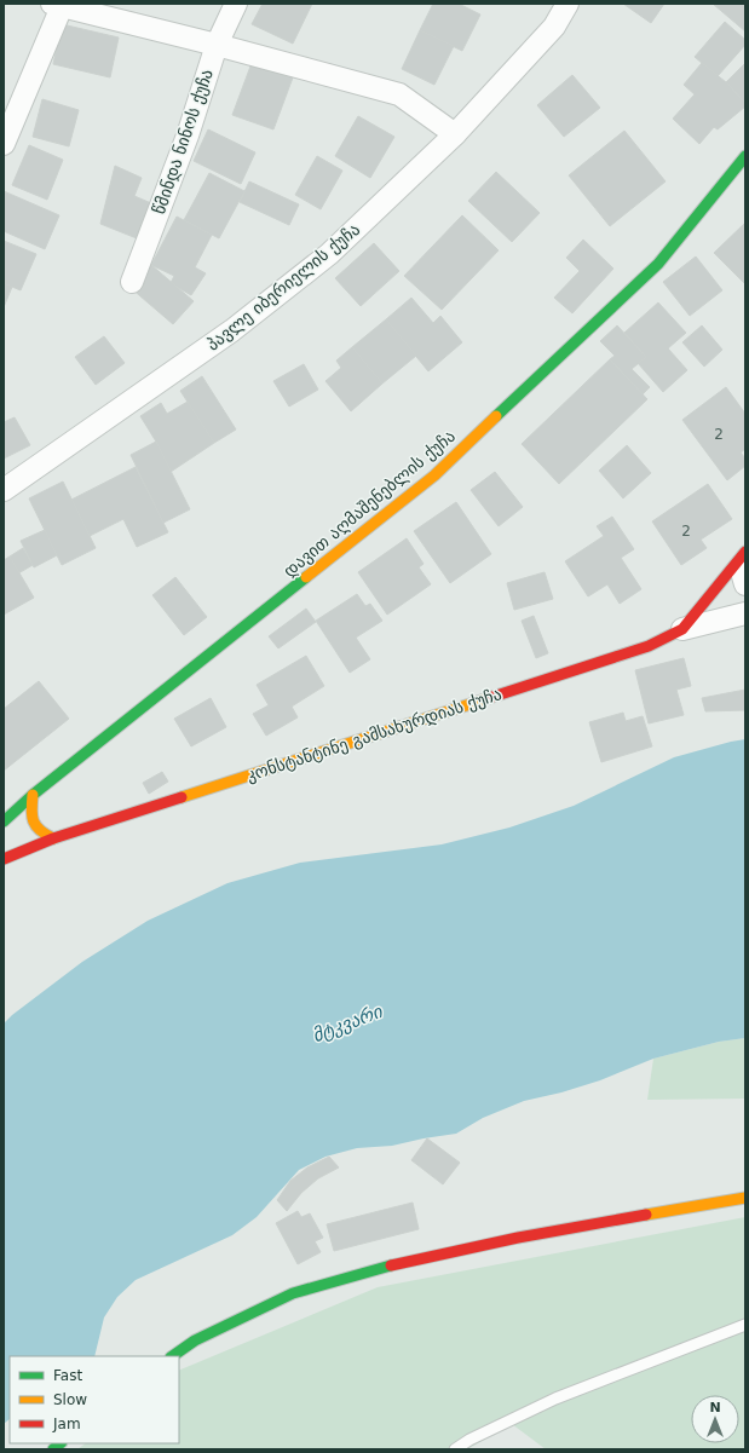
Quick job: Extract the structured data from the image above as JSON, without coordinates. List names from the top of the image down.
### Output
{
  "streets": {
    "main road": ["დავით აღმაშენებლის ქუჩა", "კონსტანტინე გამსახურდიას ქუჩა"],
    "street": ["წმინდა ნინოს ქუჩა", "პავლე იბერიელის ქუჩა"]
  },
  "water": ["მტკვარი"],
  "house_numbers": ["2", "2"],
  "legend": ["Fast", "Slow", "Jam"],
  "north": "top"
}
